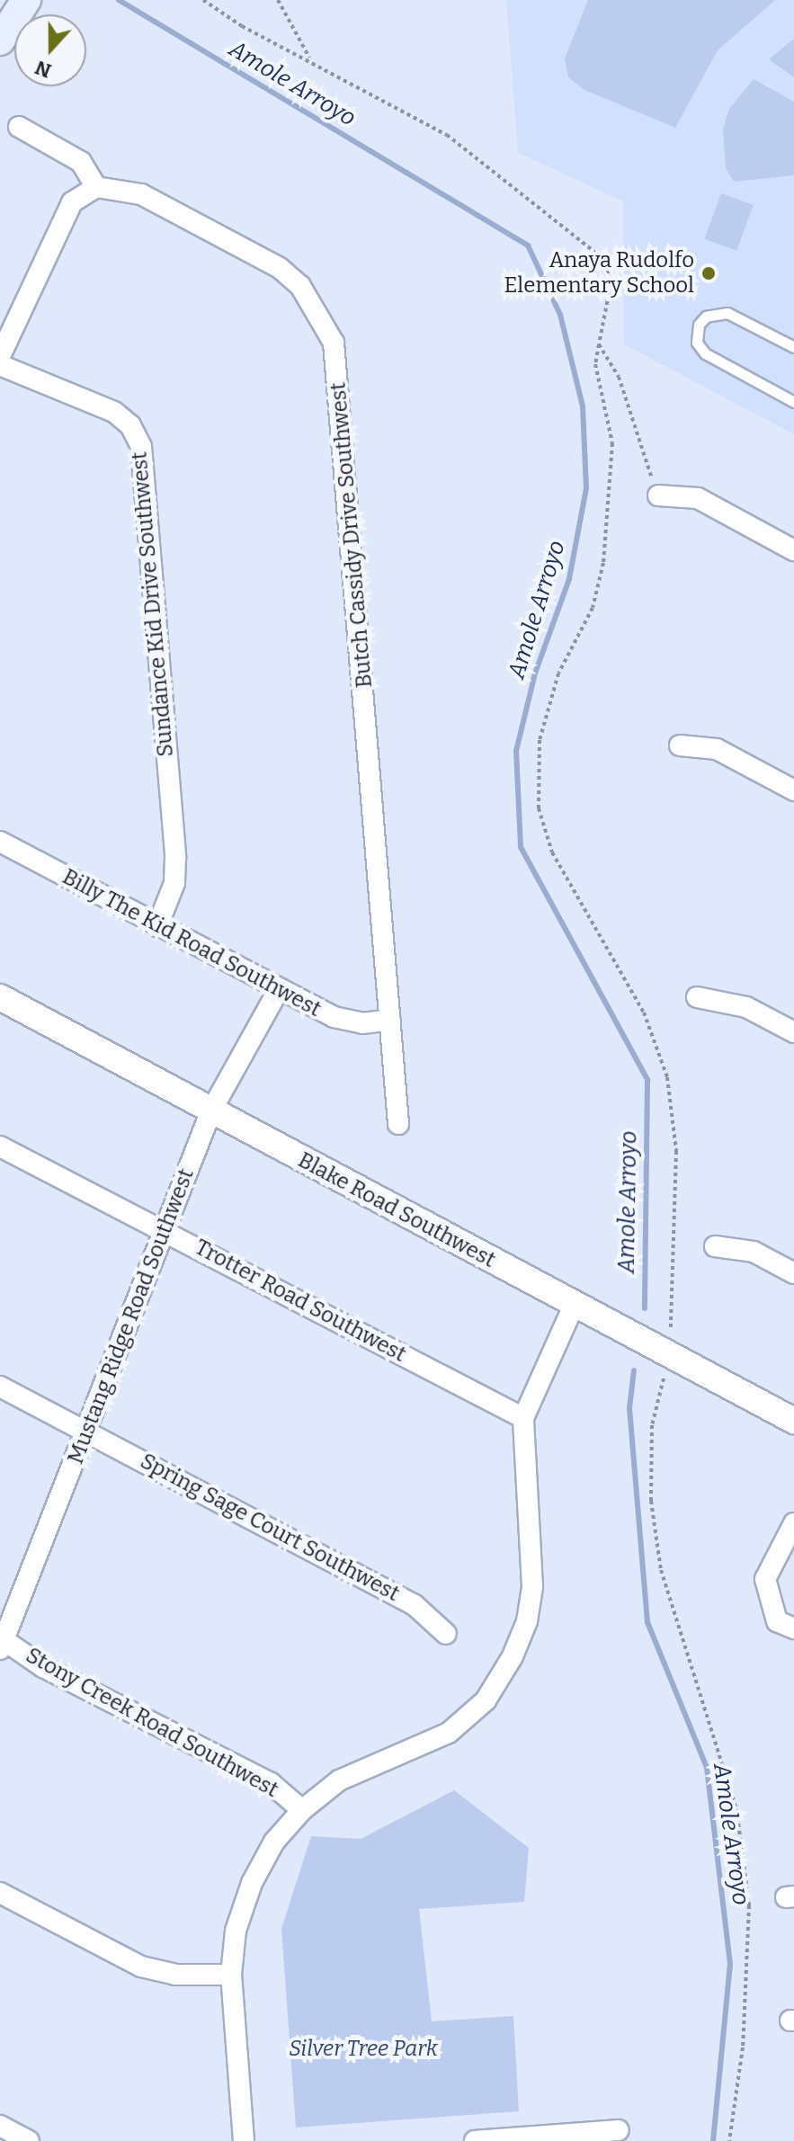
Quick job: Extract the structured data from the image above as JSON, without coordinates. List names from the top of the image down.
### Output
{
  "streets": {
    "street": [
      "Butch Cassidy Drive Southwest",
      "Sundance Kid Drive Southwest",
      "Billy The Kid Road Southwest",
      "Blake Road Southwest",
      "Trotter Road Southwest",
      "Mustang Ridge Road Southwest",
      "Spring Sage Court Southwest",
      "Stony Creek Road Southwest"
    ]
  },
  "crossings": [
    ["Butch Cassidy Drive Southwest", "Billy The Kid Road Southwest"],
    ["Sundance Kid Drive Southwest", "Billy The Kid Road Southwest"],
    ["Billy The Kid Road Southwest", "Mustang Ridge Road Southwest"],
    ["Blake Road Southwest", "Mustang Ridge Road Southwest"],
    ["Trotter Road Southwest", "Mustang Ridge Road Southwest"],
    ["Mustang Ridge Road Southwest", "Spring Sage Court Southwest"],
    ["Mustang Ridge Road Southwest", "Stony Creek Road Southwest"]
  ],
  "water": ["Amole Arroyo"],
  "parks": ["Silver Tree Park"],
  "places": ["Anaya Rudolfo Elementary School"],
  "north": "bottom"
}
